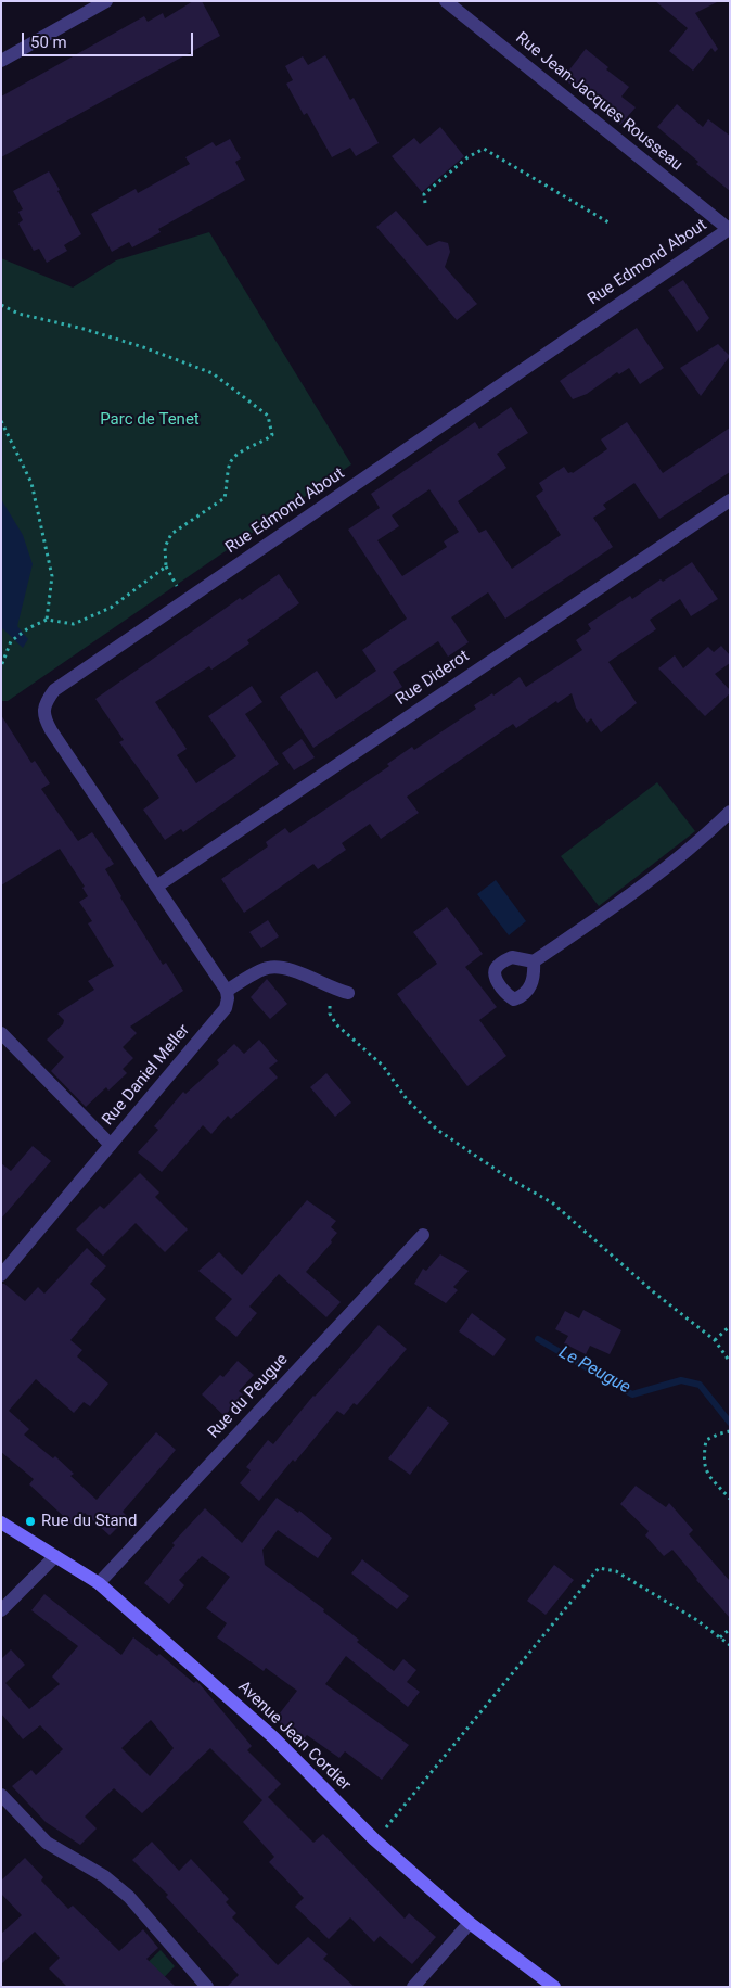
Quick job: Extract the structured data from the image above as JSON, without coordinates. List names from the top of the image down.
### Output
{
  "streets": {
    "street": [
      "Rue Jean-Jacques Rousseau",
      "Rue Edmond About",
      "Rue Diderot",
      "Rue Daniel Meller",
      "Rue du Peugue",
      "Avenue Jean Cordier"
    ]
  },
  "crossings": [
    ["Rue Jean-Jacques Rousseau", "Rue Edmond About"],
    ["Rue Edmond About", "Rue Diderot"],
    ["Rue du Peugue", "Avenue Jean Cordier"]
  ],
  "water": ["Le Peugue"],
  "parks": ["Parc de Tenet"],
  "places": ["Rue du Stand"],
  "scale_bar": "50 m"
}
